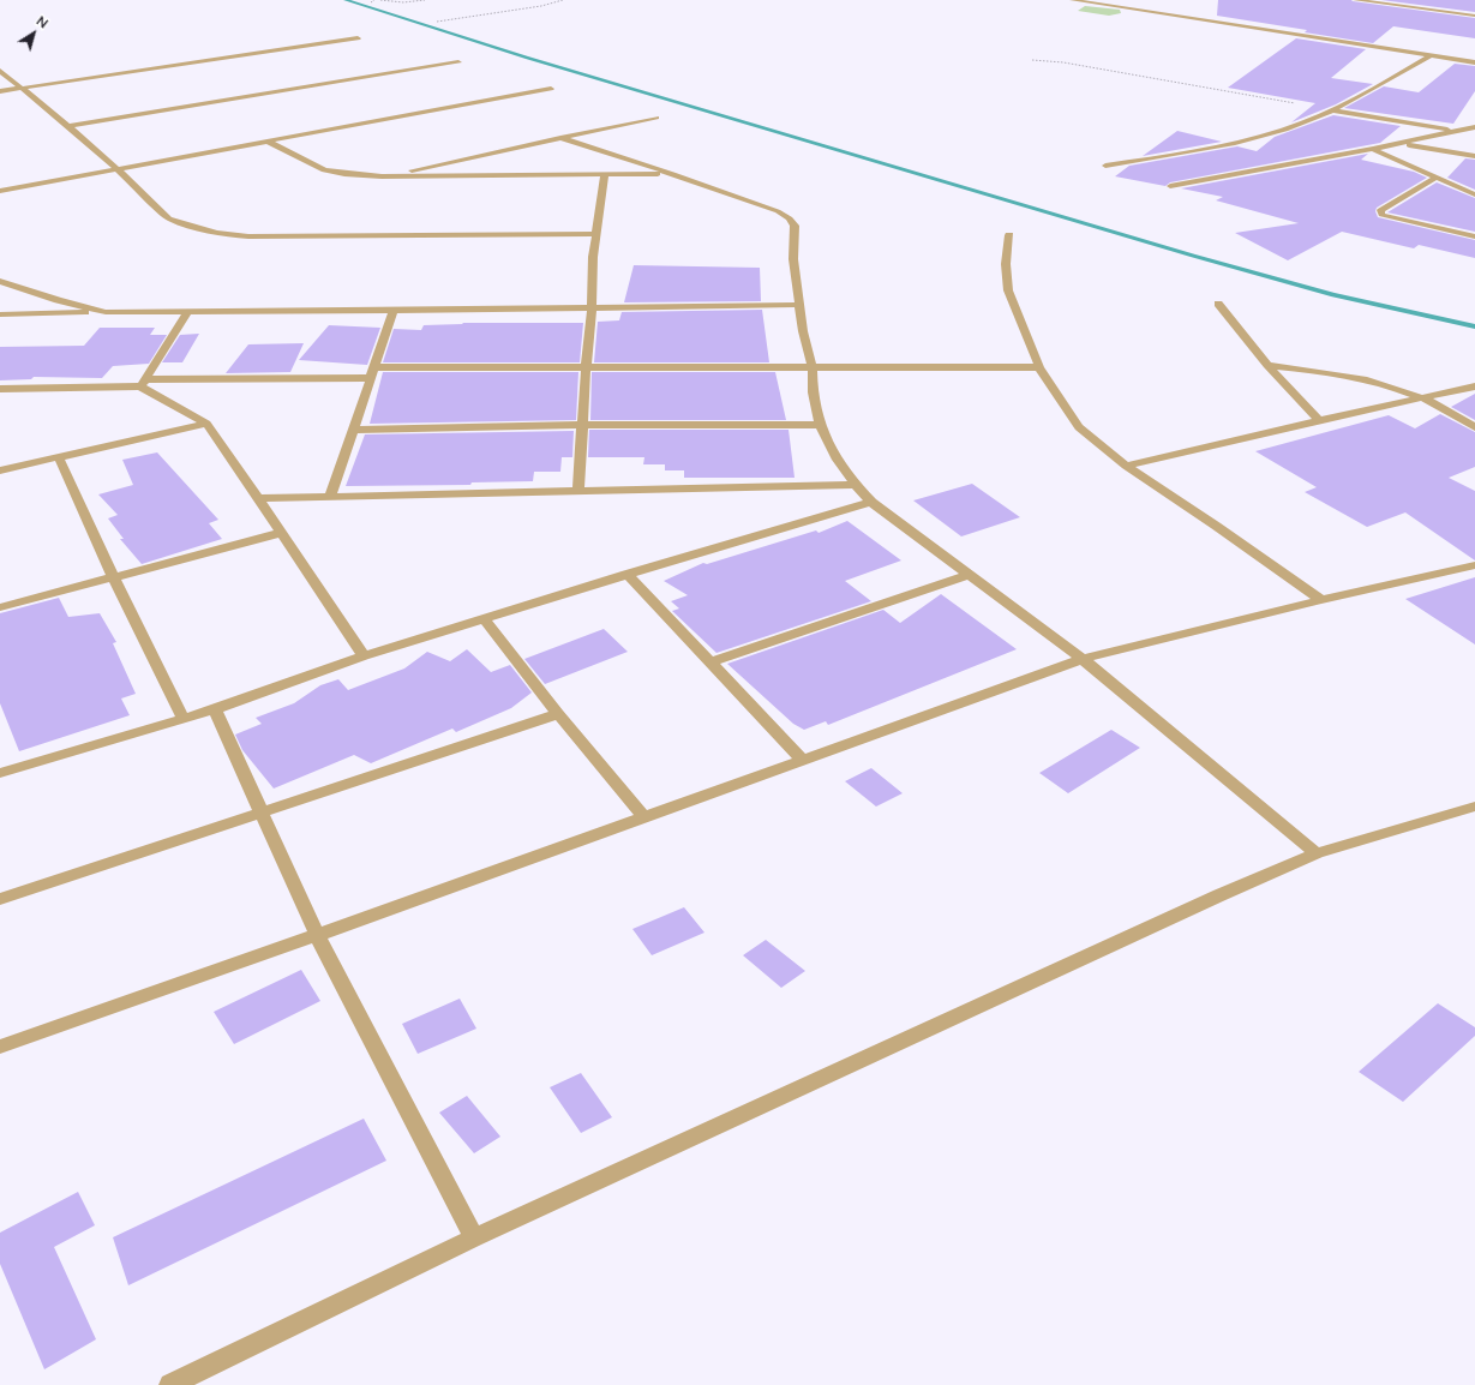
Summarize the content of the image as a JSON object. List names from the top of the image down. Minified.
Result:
{"north":"top right"}
